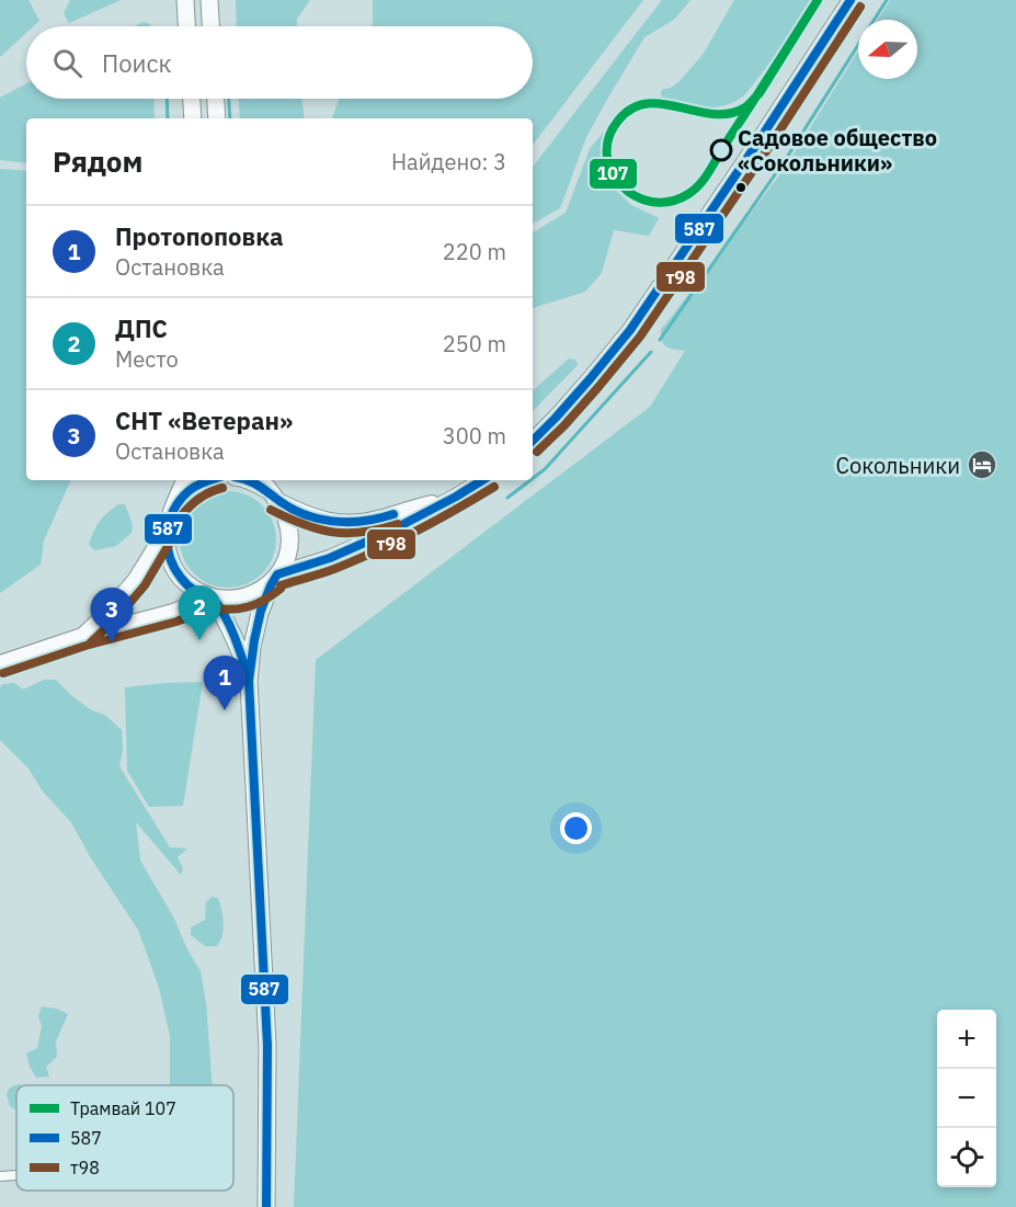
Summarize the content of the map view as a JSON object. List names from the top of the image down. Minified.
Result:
{"places":{"other":["Садовое общество «Сокольники»"],"hotel":["Сокольники"]},"lines":["tram line 107","transit line 587","transit line т98"],"legend":["Трамвай 107","587","т98"],"north":"left","page":{"search":"Поиск","heading":["Рядом","Найдено: 3"],"list":[{"mark":"1","name":"Протопоповка","note":"Остановка","value":"220 m"},{"mark":"2","name":"ДПС","note":"Место","value":"250 m"},{"mark":"3","name":"СНТ «Ветеран»","note":"Остановка","value":"300 m"}],"pins":["2","3","1"],"map_buttons":["+","−"]}}
